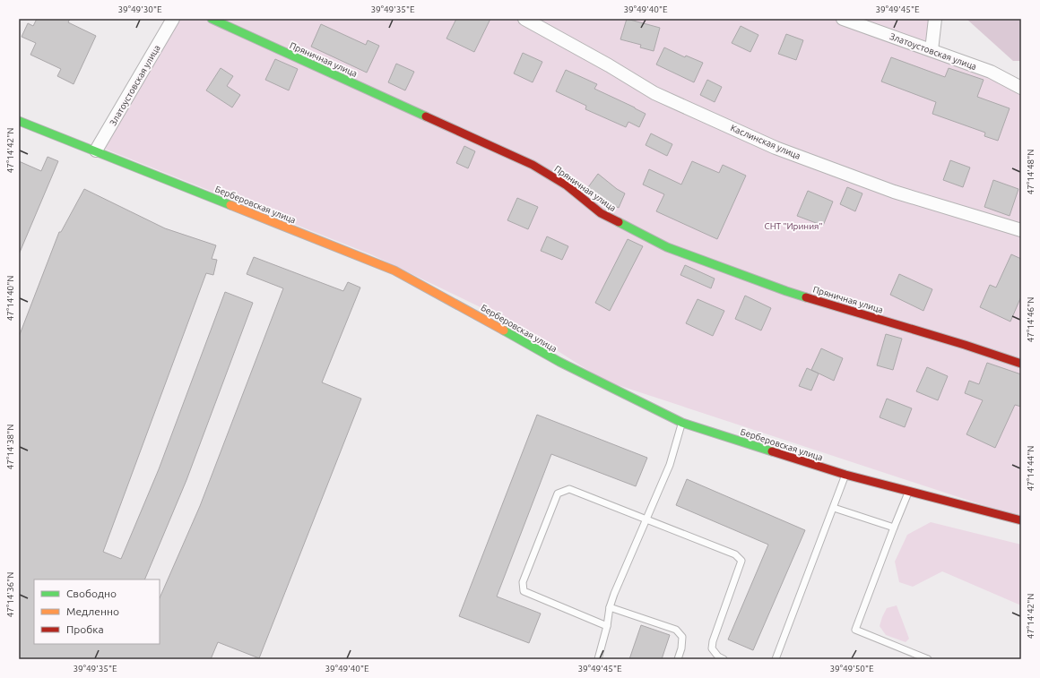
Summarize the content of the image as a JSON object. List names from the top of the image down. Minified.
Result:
{"streets":{"street":["Златоустовская улица","Пряничная улица","Каслинская улица","Берберовская улица"]},"crossings":[["Златоустовская улица","Берберовская улица"]],"parks":["СНТ \"Ириния\""],"legend":["Свободно","Медленно","Пробка"],"coordinates":["39°49'30\"E","39°49'35\"E","39°49'40\"E","39°49'45\"E","47°14'42\"N","47°14'48\"N","47°14'40\"N","47°14'46\"N","47°14'38\"N","47°14'44\"N","47°14'36\"N","39°49'50\"E"]}
